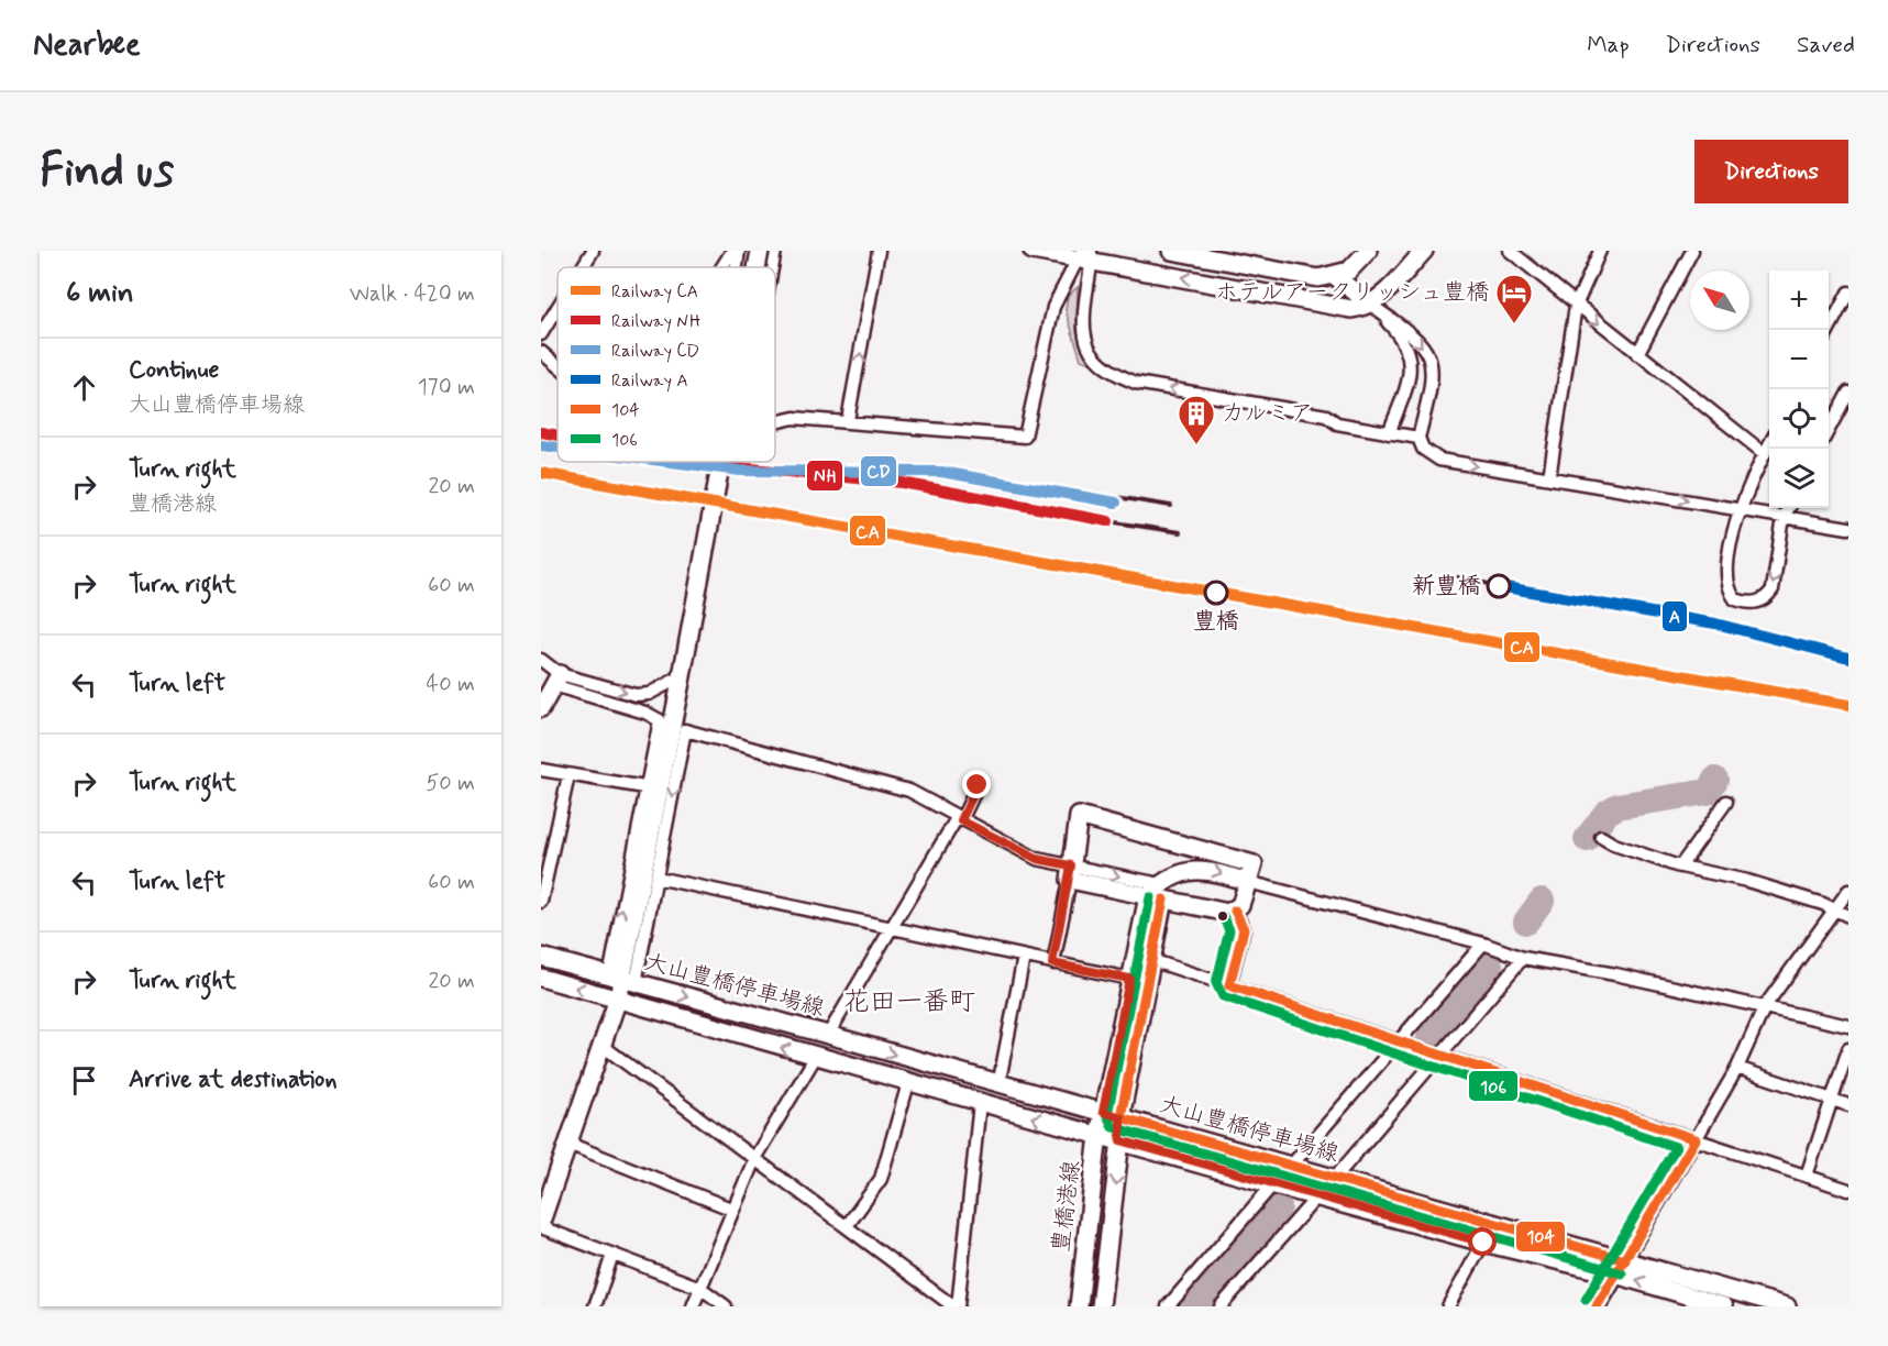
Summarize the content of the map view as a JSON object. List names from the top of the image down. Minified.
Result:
{"streets":{"main road":["大山豊橋停車場線","豊橋港線"]},"crossings":[["大山豊橋停車場線","豊橋港線"]],"districts":["花田一番町"],"places":{"hotel":["ホテルアークリッシュ豊橋"],"building":["カルミア"],"other":["新豊橋","豊橋"]},"lines":["rail line NH","rail line CD","rail line CA","rail line A","transit line 106","transit line 104"],"legend":["Railway CA","Railway NH","Railway CD","Railway A","104","106"],"north":"top left","page":{"header":"Nearbee","nav":["Map","Directions","Saved"],"buttons":"Directions","title":"Find us","heading":["6 min","Walk · 420 m"],"map_buttons":["+","−"],"list":[["Continue","大山豊橋停車場線","170 m"],["Turn right","豊橋港線","20 m"],["Turn right","60 m"],["Turn left","40 m"],["Turn right","50 m"],["Turn left","60 m"],["Turn right","20 m"],"Arrive at destination"]}}
